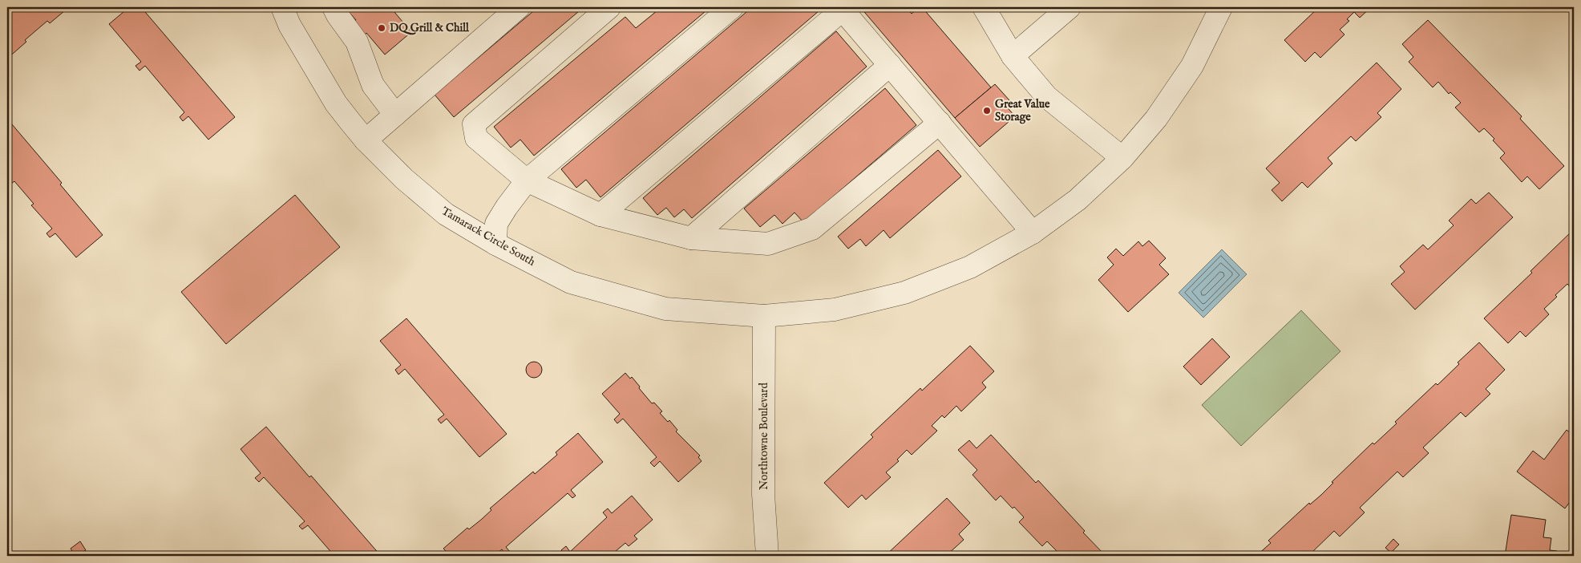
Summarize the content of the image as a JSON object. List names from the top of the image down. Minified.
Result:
{"streets":{"street":["Tamarack Circle South","Northtowne Boulevard"]},"crossings":[["Tamarack Circle South","Northtowne Boulevard"]],"places":["DQ Grill & Chill","Great Value Storage"]}
